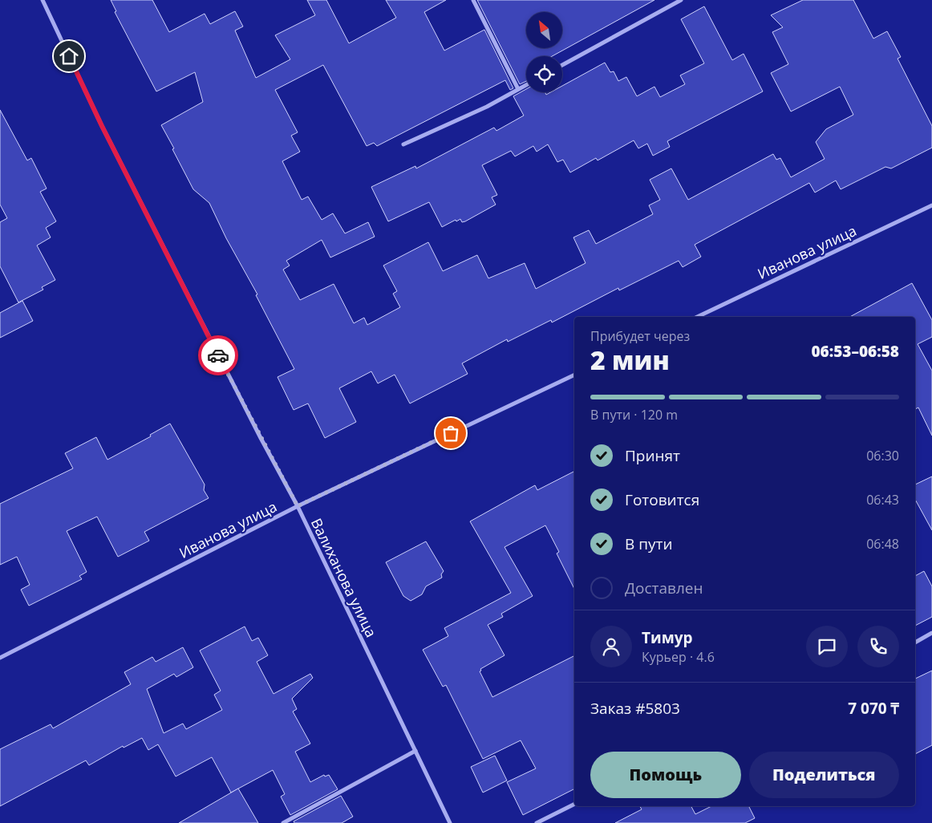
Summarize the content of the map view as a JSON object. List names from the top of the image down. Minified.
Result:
{"streets":{"street":["Иванова улица","Валиханова улица"]},"crossings":[["Иванова улица","Валиханова улица"]],"north":"top left","page":{"heading":["2 мин","Прибудет через","06:53–06:58"],"panel":["Тимур","Курьер · 4.6","Заказ #5803","7 070 ₸"],"bar":"В пути · 120 m","list":[["Принят","06:30"],["Готовится","06:43"],["В пути","06:48"],"Доставлен"],"buttons":["Помощь","Поделиться"]}}
